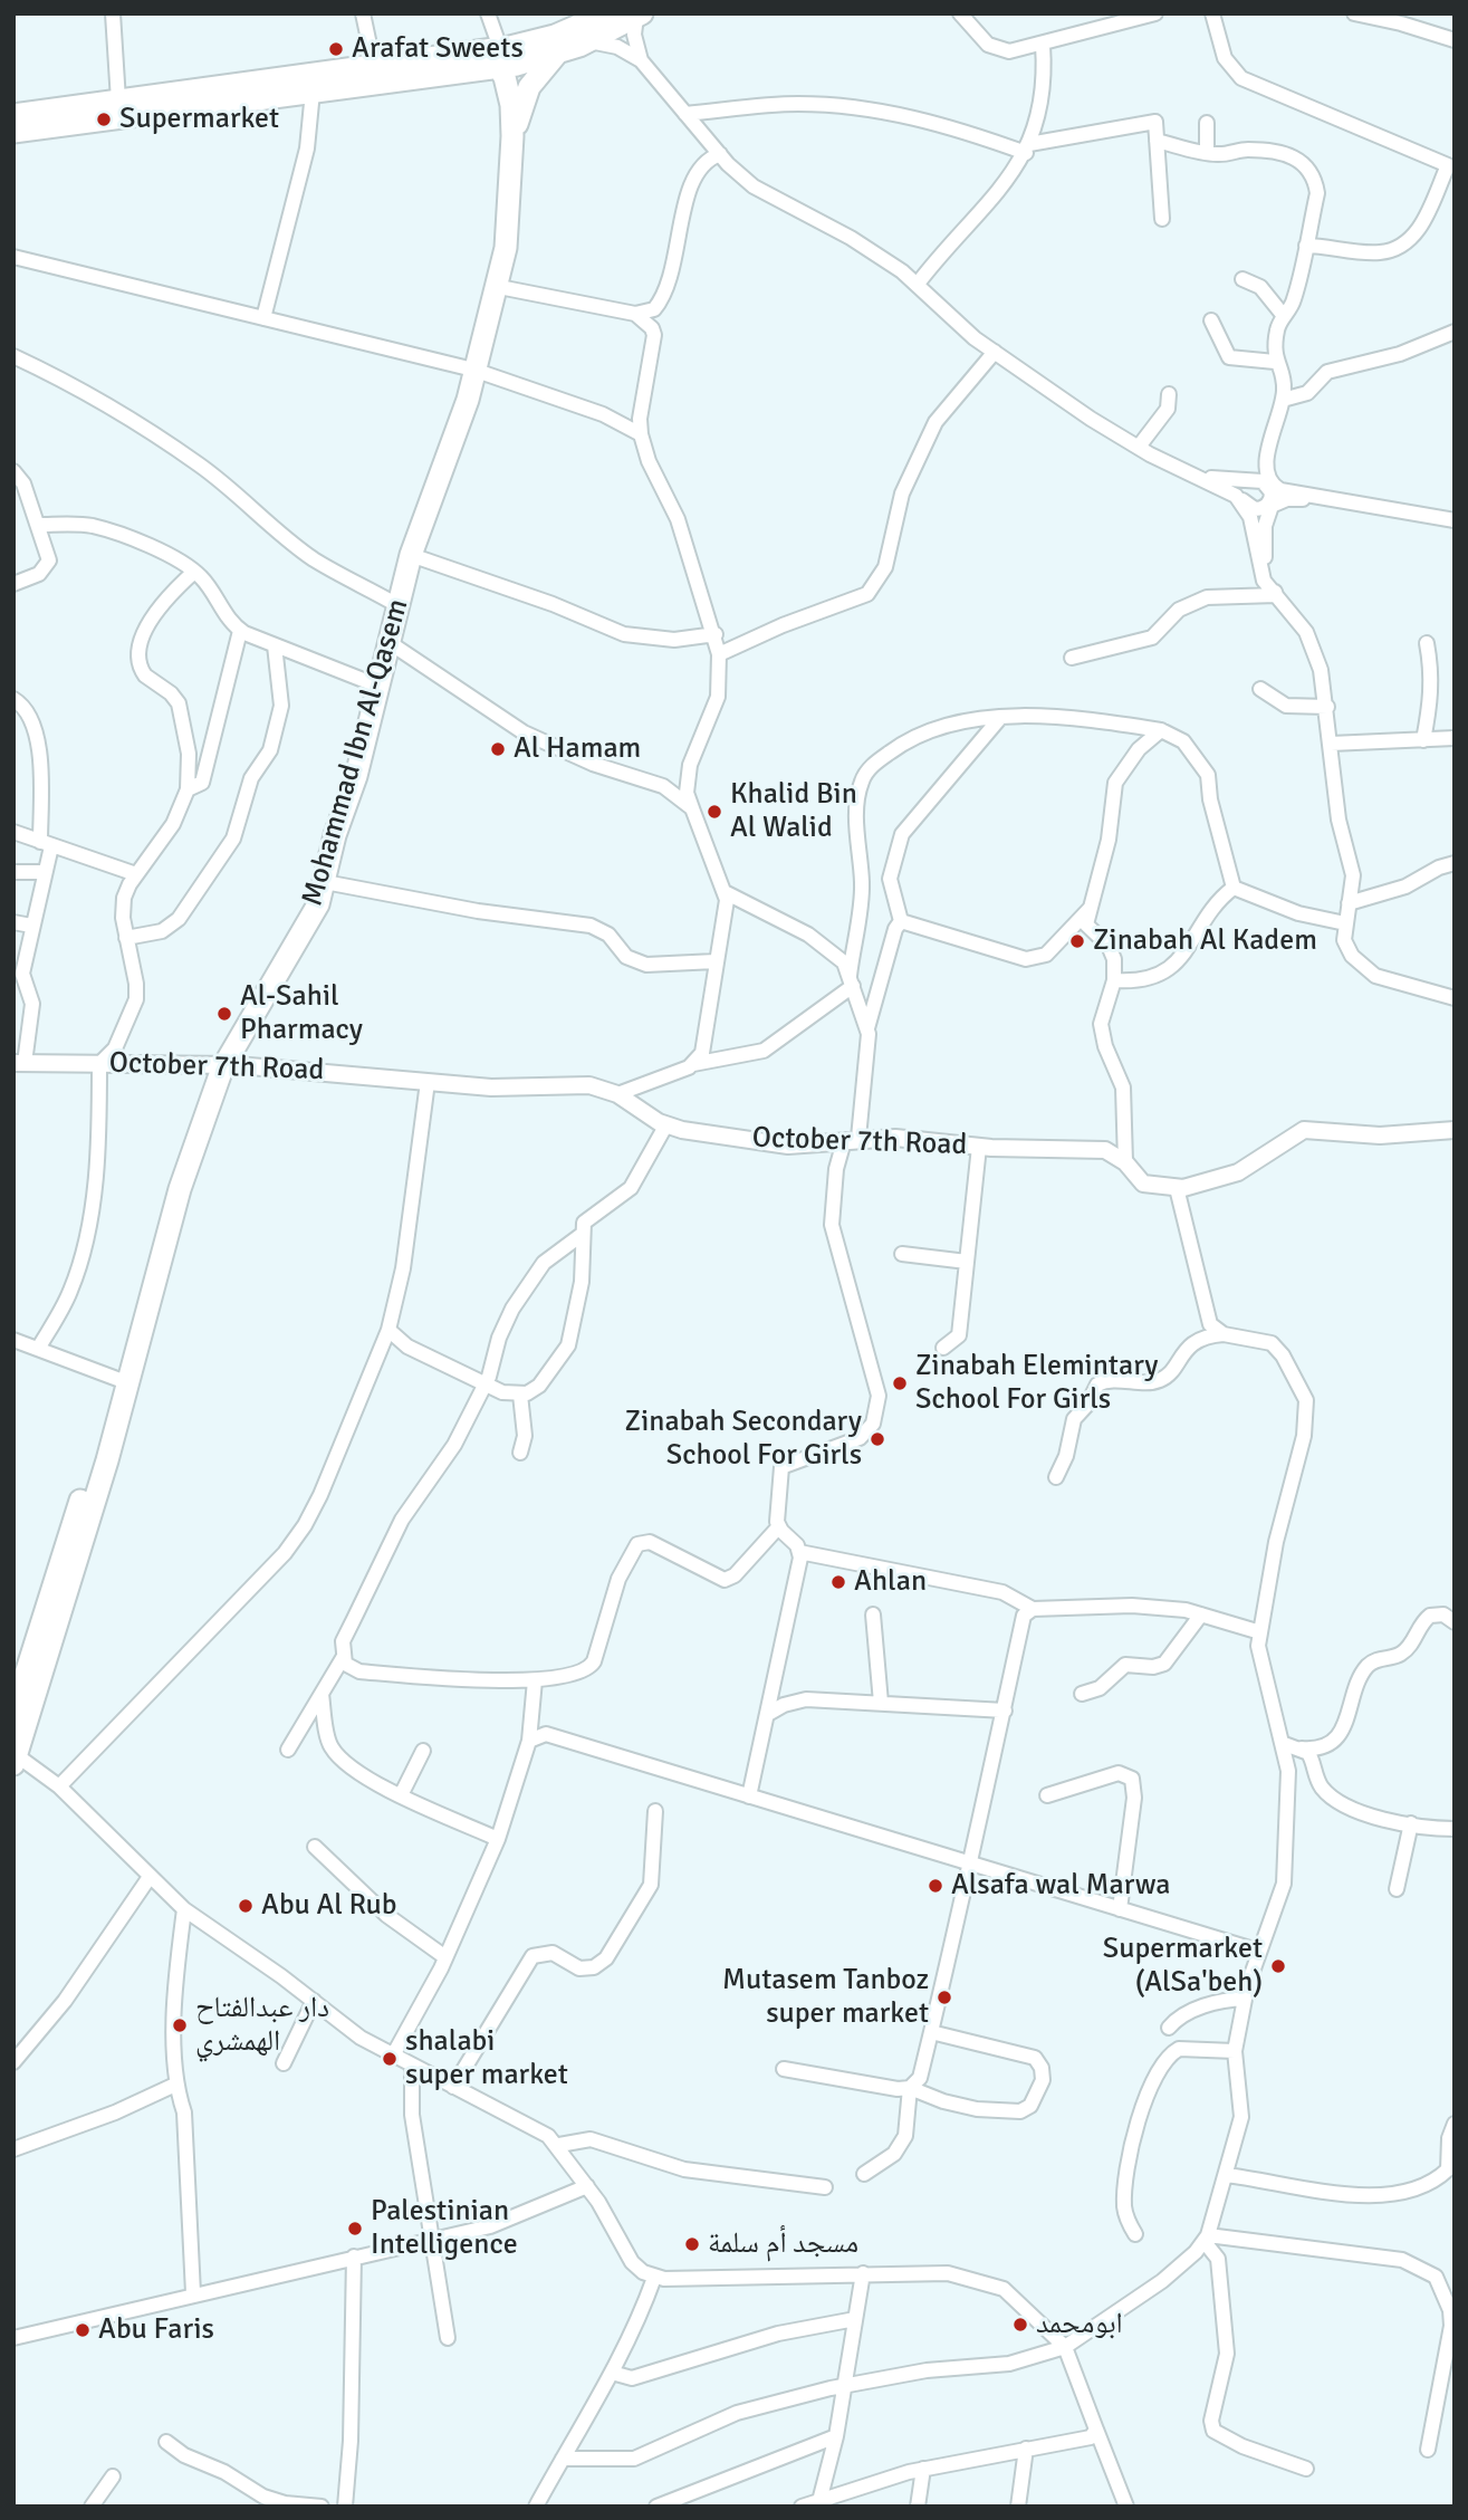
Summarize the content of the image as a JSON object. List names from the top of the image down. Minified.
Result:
{"streets":{"main road":["Mohammad Ibn Al-Qasem"],"street":["October 7th Road"]},"crossings":[["Mohammad Ibn Al-Qasem","October 7th Road"]],"places":["Arafat Sweets","Supermarket","Al Hamam","Khalid Bin Al Walid","Zinabah Al Kadem","Al-Sahil Pharmacy","Zinabah Elemintary School For Girls","Zinabah Secondary School For Girls","Ahlan","Alsafa wal Marwa","Abu Al Rub","Supermarket (AlSa'beh)","Mutasem Tanboz super market","دار عبدالفتاح الهمشري","shalabi super market","Palestinian Intelligence","مسجد أم سلمة","ابومحمد","Abu Faris"]}
